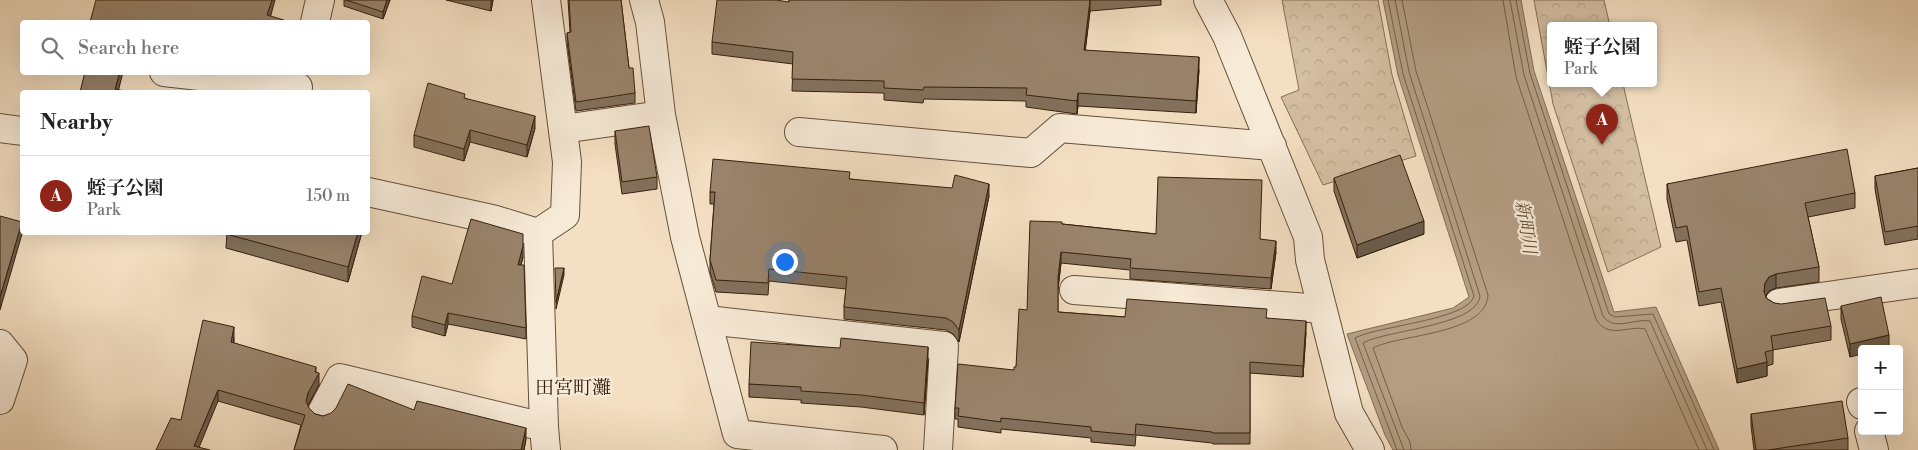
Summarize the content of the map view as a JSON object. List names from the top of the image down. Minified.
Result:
{"districts":["田宮町灘"],"water":["新町川"],"page":{"search":"Search here","popup":["蛭子公園","Park"],"heading":"Nearby","pins":"A","list":[{"mark":"A","name":"蛭子公園","note":"Park","value":"150 m"}],"map_buttons":["+","−"]}}
